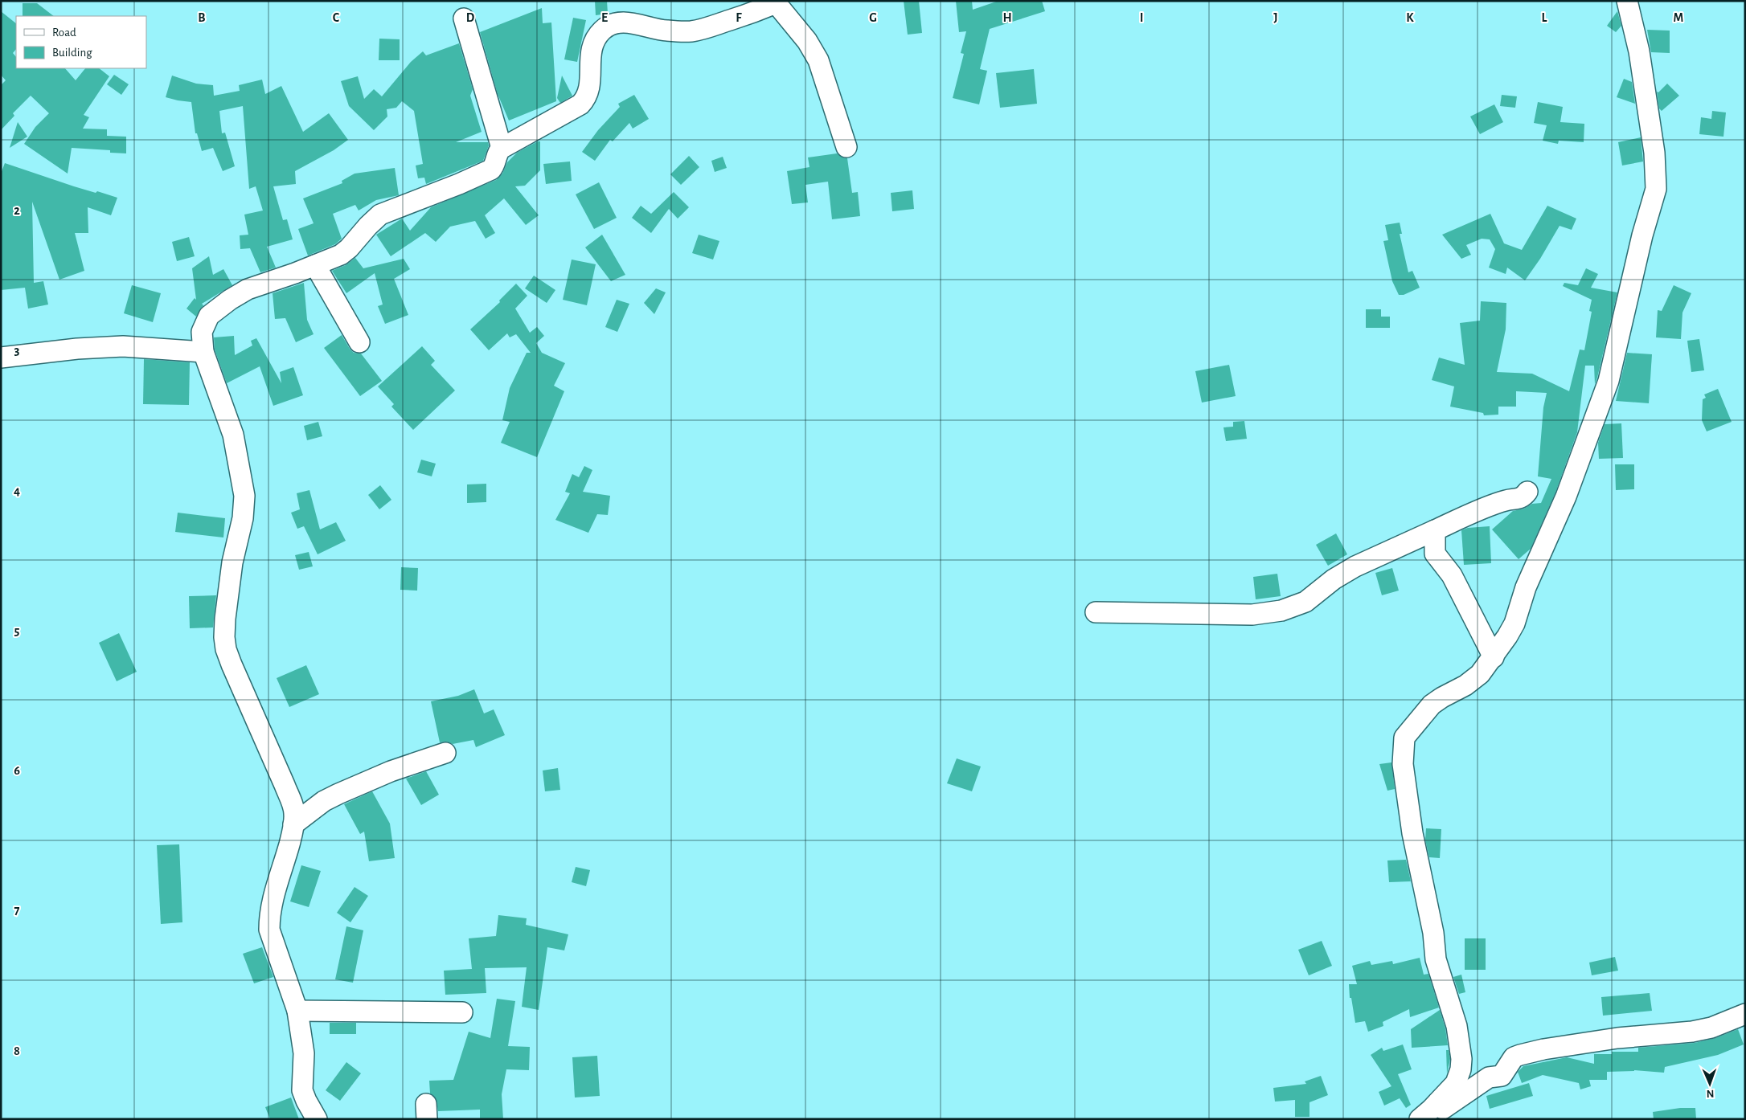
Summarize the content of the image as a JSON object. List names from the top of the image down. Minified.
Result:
{"legend":["Road","Building"],"north":"bottom","grid":{"columns":["B","C","D","E","F","G","H","I","J","K","L","M"],"rows":["2","3","4","5","6","7","8"]}}
